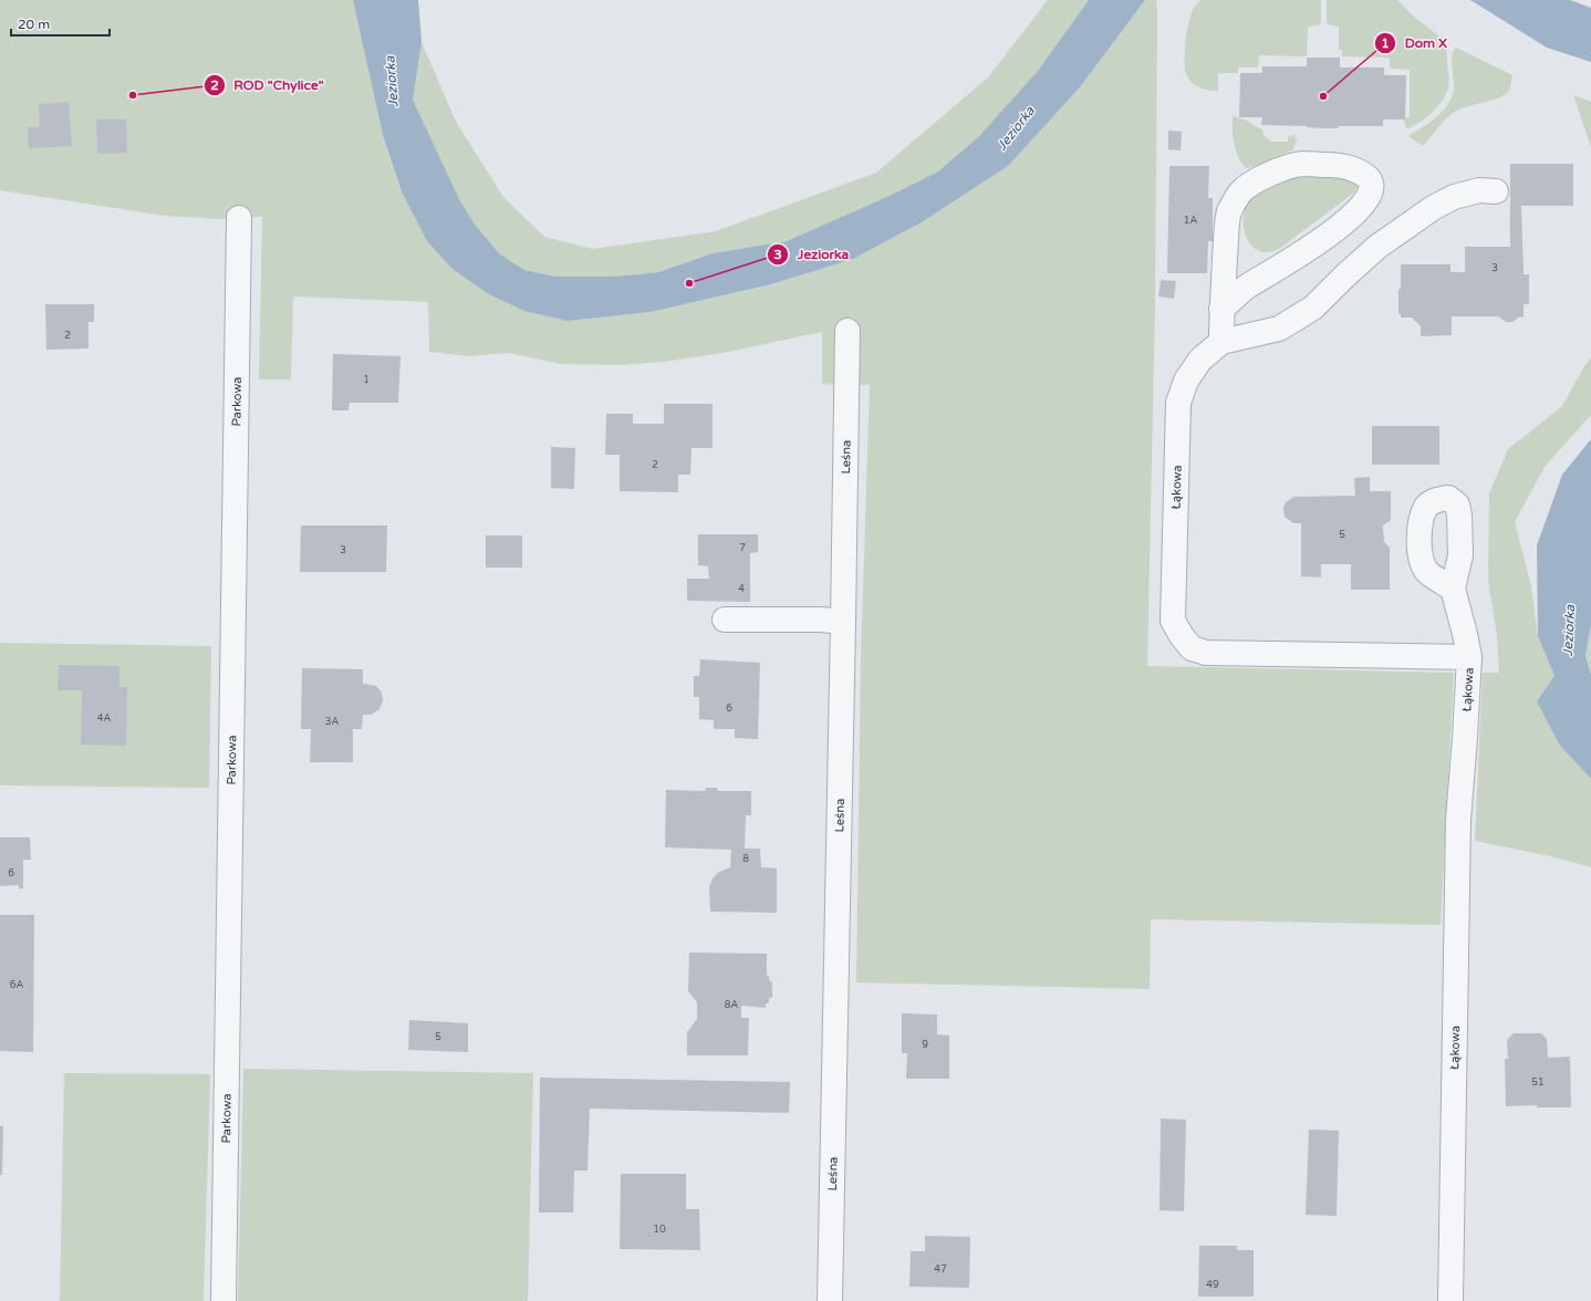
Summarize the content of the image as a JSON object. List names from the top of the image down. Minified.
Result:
{"streets":{"street":["Parkowa","Leśna","Łąkowa"]},"water":["Jeziorka"],"places":["ROD \"Chylice\"","Dom X","Jeziorka"],"house_numbers":["1A","3","2","1","2","5","7","3","4","6","4A","3A","8","6","6A","8A","5","9","51","10","47","49"],"scale_bar":"20 m"}
